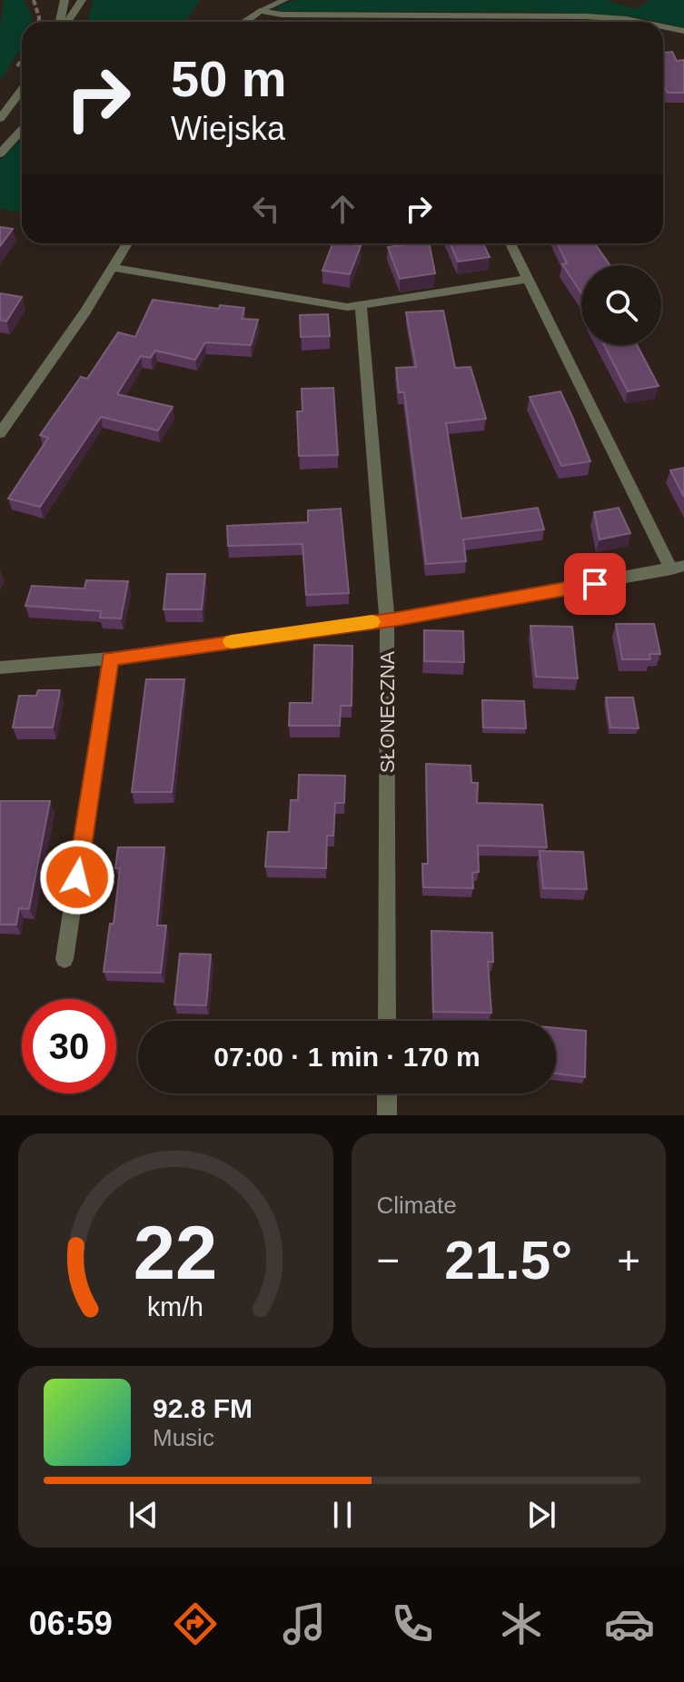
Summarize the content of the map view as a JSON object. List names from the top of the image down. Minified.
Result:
{"streets":{"street":["SŁONECZNA"]},"page":{"turn":["50 m","Wiejska"],"limit":"30","trip":"07:00 · 1 min · 170 m","tile":"Climate","heat":["−","21.5°","+"],"song":["92.8 FM","Music"],"tabs":"06:59","gauge":["22","km/h"]}}
